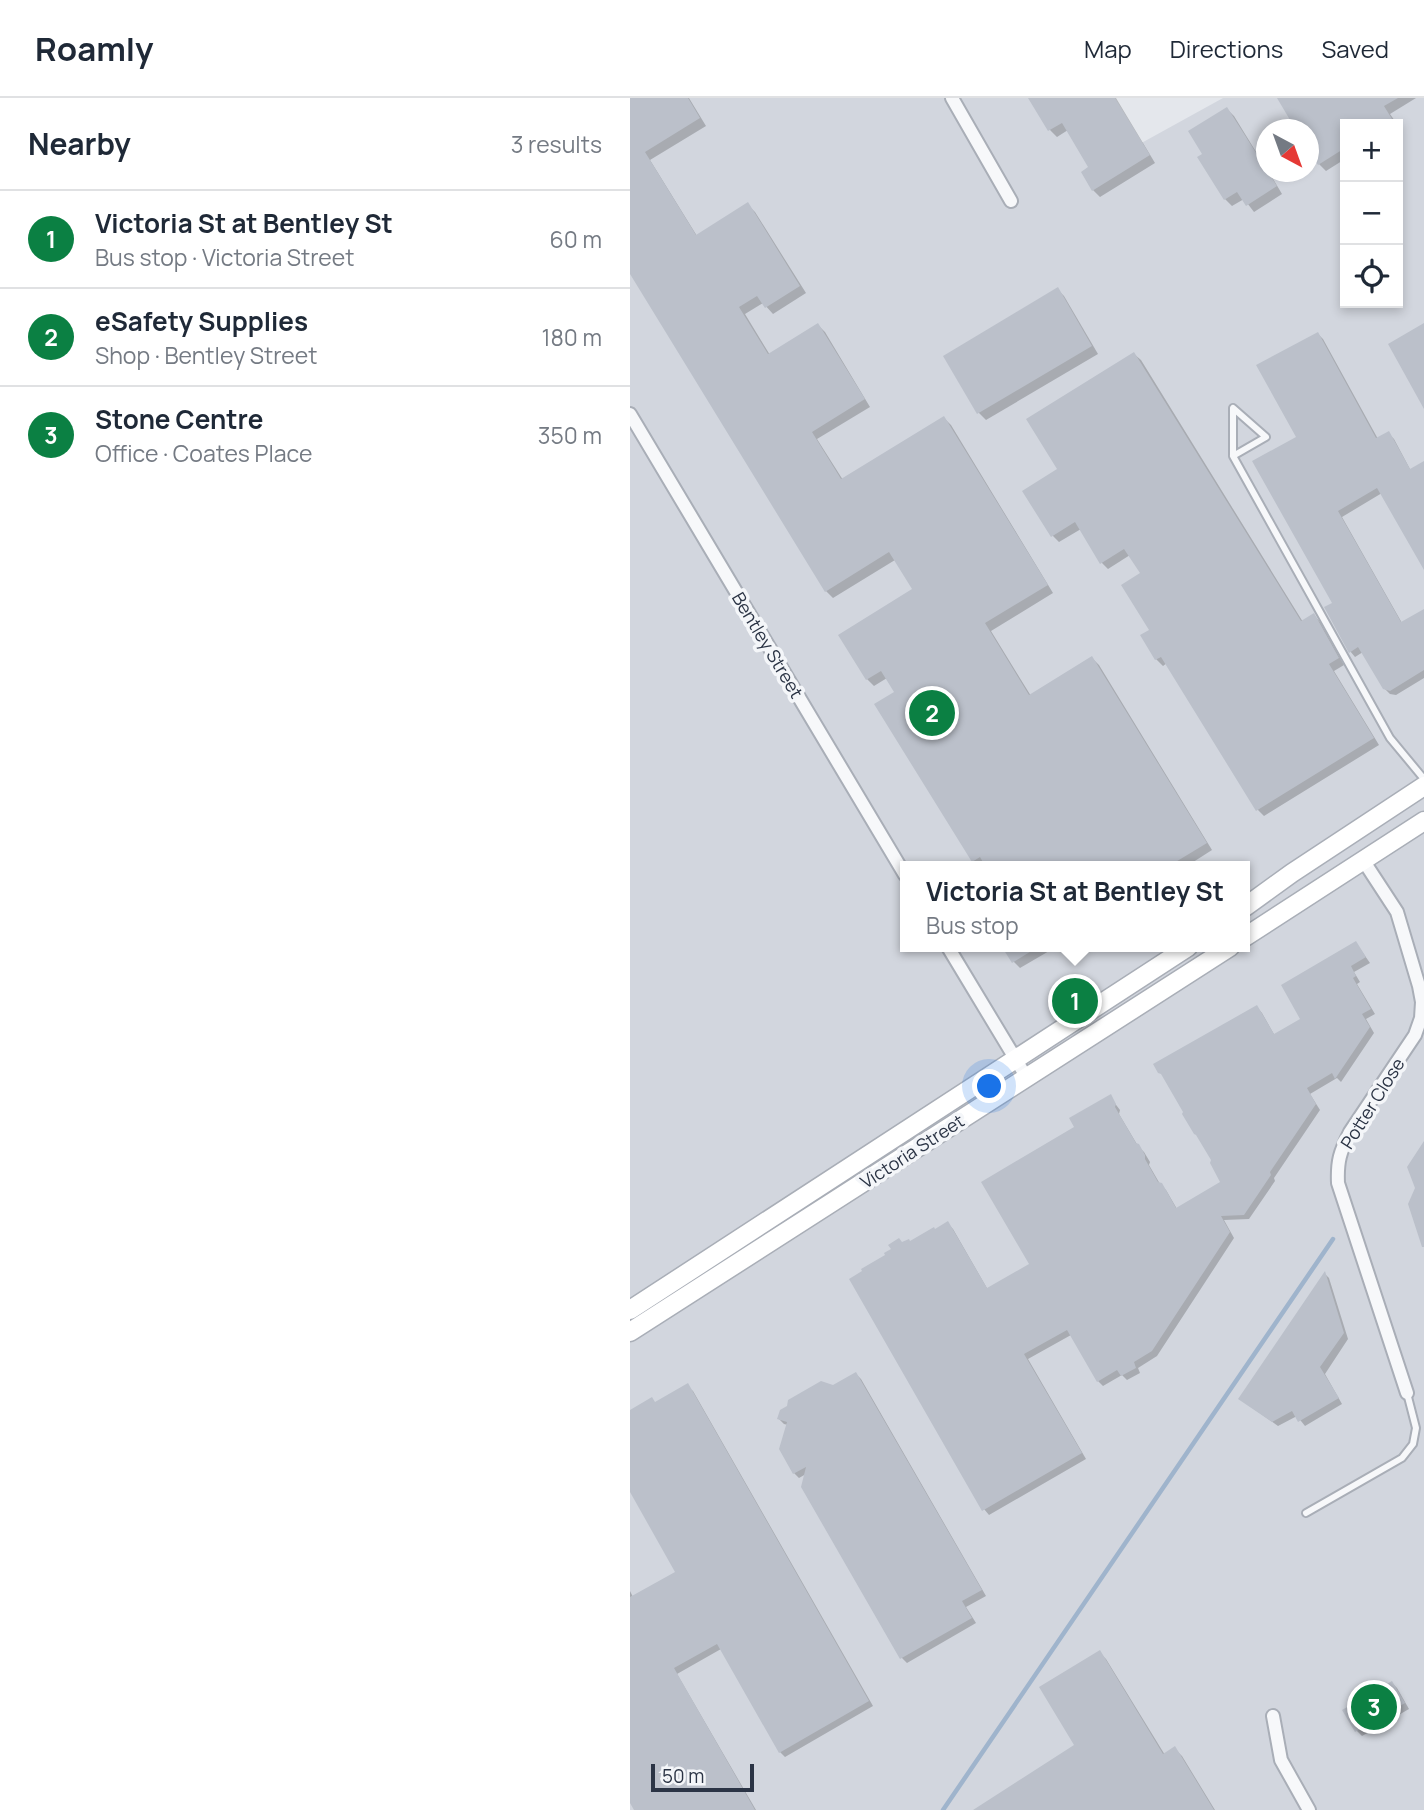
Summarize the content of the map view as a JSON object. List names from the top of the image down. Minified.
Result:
{"streets":{"main road":["Victoria Street"],"street":["Bentley Street","Potter Close"]},"scale_bar":"50 m","north":"bottom right","page":{"header":"Roamly","nav":["Map","Directions","Saved"],"heading":["Nearby","3 results"],"map_buttons":["+","−"],"list":[{"mark":"1","name":"Victoria St at Bentley St","note":"Bus stop · Victoria Street","value":"60 m"},{"mark":"2","name":"eSafety Supplies","note":"Shop · Bentley Street","value":"180 m"},{"mark":"3","name":"Stone Centre","note":"Office · Coates Place","value":"350 m"}],"pins":["2","1","3"],"popup":["Victoria St at Bentley St","Bus stop"],"scale":"50 m"}}
